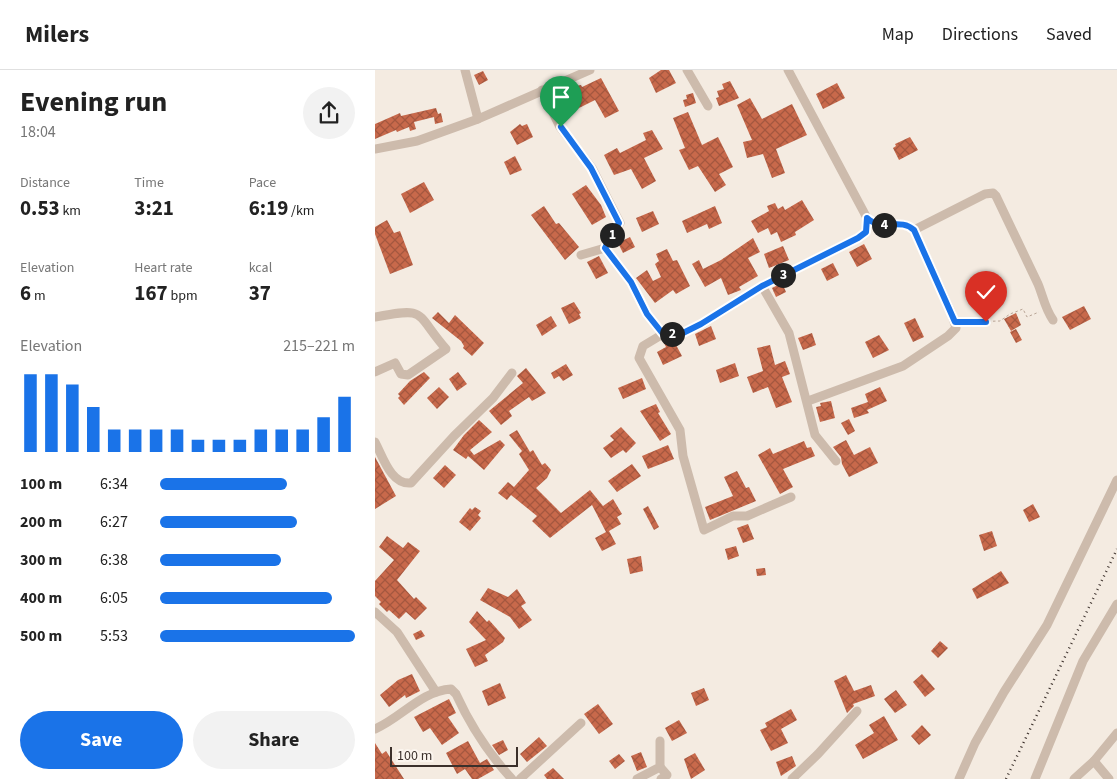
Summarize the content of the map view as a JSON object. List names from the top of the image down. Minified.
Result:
{"scale_bar":"100 m","page":{"header":"Milers","nav":["Map","Directions","Saved"],"heading":["Evening run","18:04"],"stats":[["Distance","0.53 km"],["Time","3:21"],["Pace","6:19 /km"],["Elevation","6 m"],["Heart rate","167 bpm"],["kcal","37"]],"pins":["4","1","3","2"],"chart":["Elevation","215–221 m"],"list":[{"name":"100 m","note":"6:34"},{"name":"200 m","note":"6:27"},{"name":"300 m","note":"6:38"},{"name":"400 m","note":"6:05"},{"name":"500 m","note":"5:53"}],"buttons":["Save","Share"],"scale":"100 m"}}
